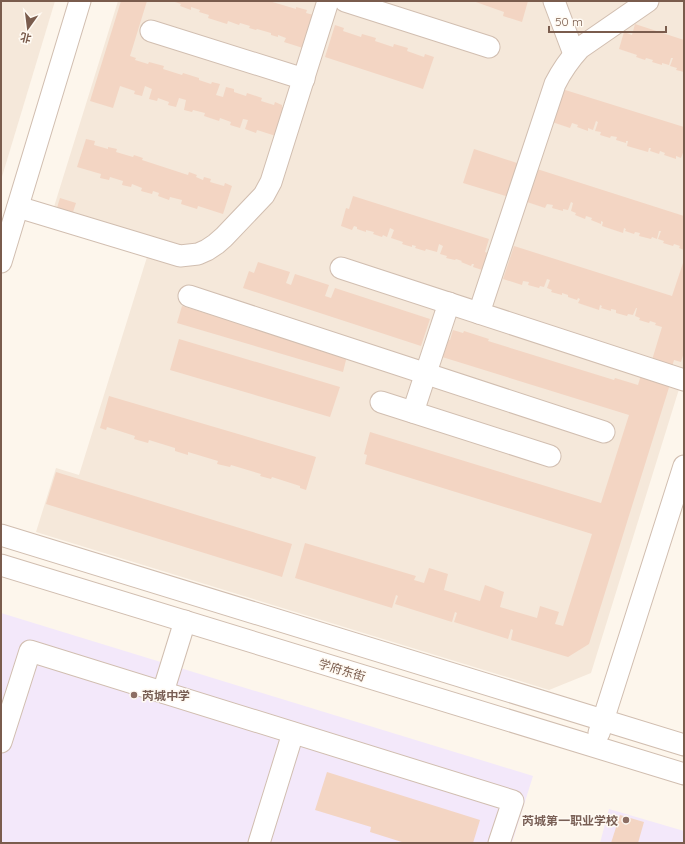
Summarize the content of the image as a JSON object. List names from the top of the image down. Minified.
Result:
{"streets":{"street":["学府东街"]},"places":["芮城中学","芮城第一职业学校"],"scale_bar":"50 m","north":"bottom"}
